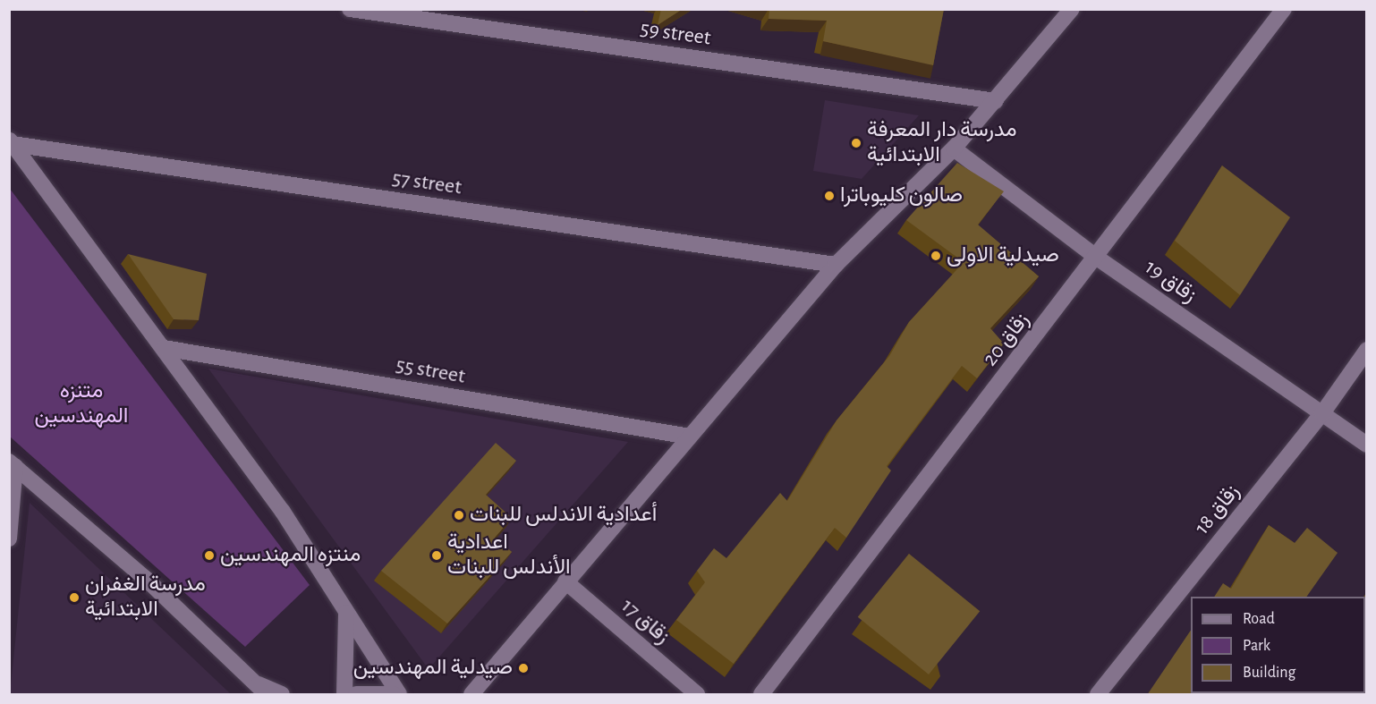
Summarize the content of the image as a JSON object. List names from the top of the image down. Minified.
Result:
{"streets":{"street":["59 street","57 street","زقاق 19","زقاق 20","55 street","زقاق 18","زقاق 17"]},"crossings":[["زقاق 19","زقاق 20"],["زقاق 19","زقاق 18"]],"parks":["متنزه المهندسين"],"places":["مدرسة دار المعرفة الابتدائية","صالون كليوباترا","صيدلية الاولى","أعدادية الاندلس للبنات","منتزه المهندسين","اعدادية الأندلس للبنات","مدرسة الغفران الابتدائية","صيدلية المهندسين"],"legend":["Road","Park","Building"]}
